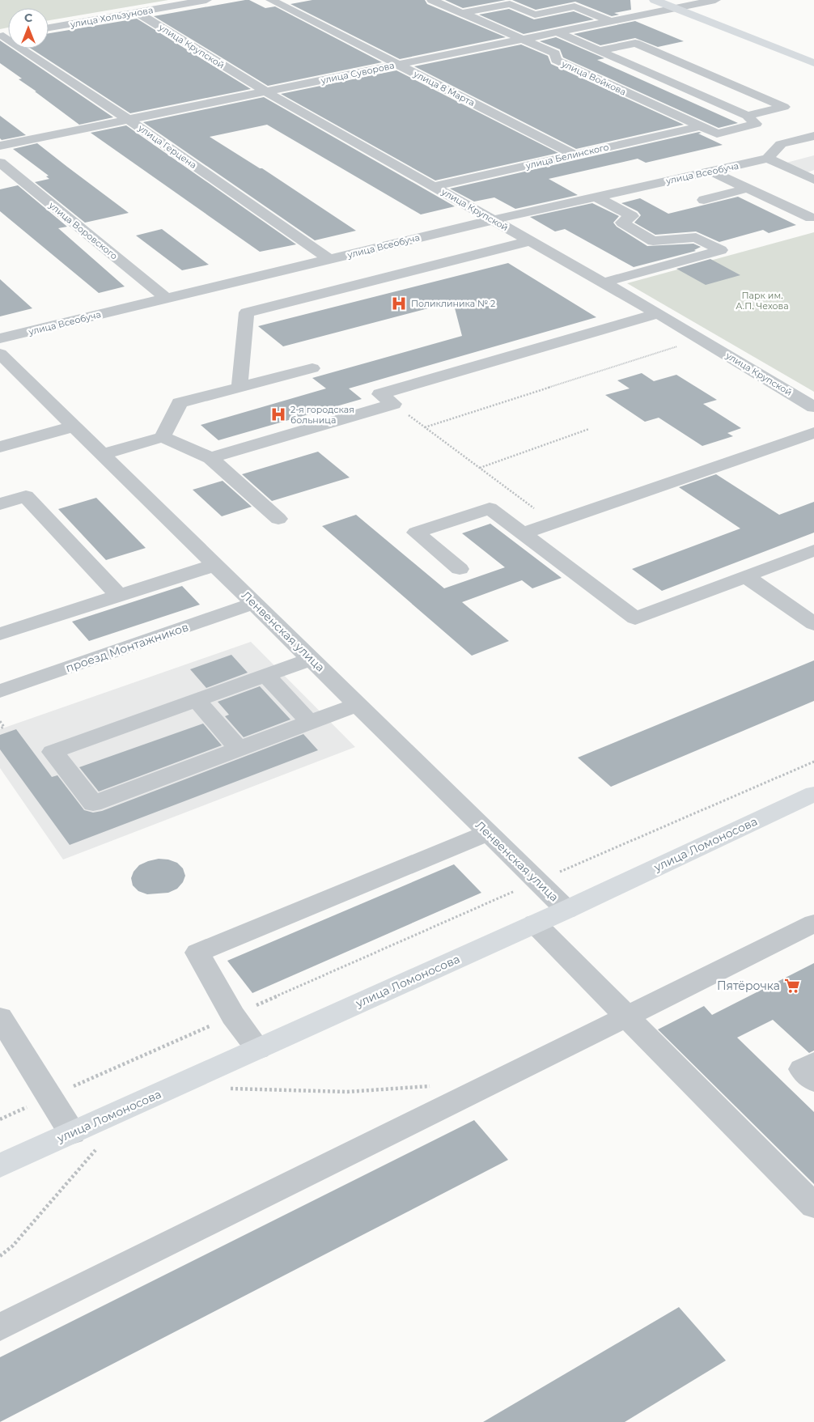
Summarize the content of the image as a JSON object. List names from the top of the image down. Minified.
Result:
{"streets":{"main road":["улица Ломоносова"],"street":["улица Хользунова","улица Крупской","улица Суворова","улица Войкова","улица 8 Марта","улица Герцена","улица Белинского","улица Всеобуча","улица Воровского","Ленвенская улица","проезд Монтажников"]},"crossings":[["улица Хользунова","улица Крупской"],["улица Крупской","улица Суворова"],["улица Крупской","улица Белинского"],["улица Крупской","улица Всеобуча"],["улица Суворова","улица Войкова"],["улица Суворова","улица 8 Марта"],["улица Суворова","улица Герцена"],["улица Войкова","улица Белинского"],["улица 8 Марта","улица Белинского"],["улица Герцена","улица Всеобуча"],["улица Всеобуча","улица Воровского"],["Ленвенская улица","проезд Монтажников"],["Ленвенская улица","улица Ломоносова"]],"parks":["Парк им. А.П. Чехова"],"places":{"hospital":["Поликлиника № 2","2-я городская больница"],"supermarket":["Пятёрочка"]},"north":"top"}
